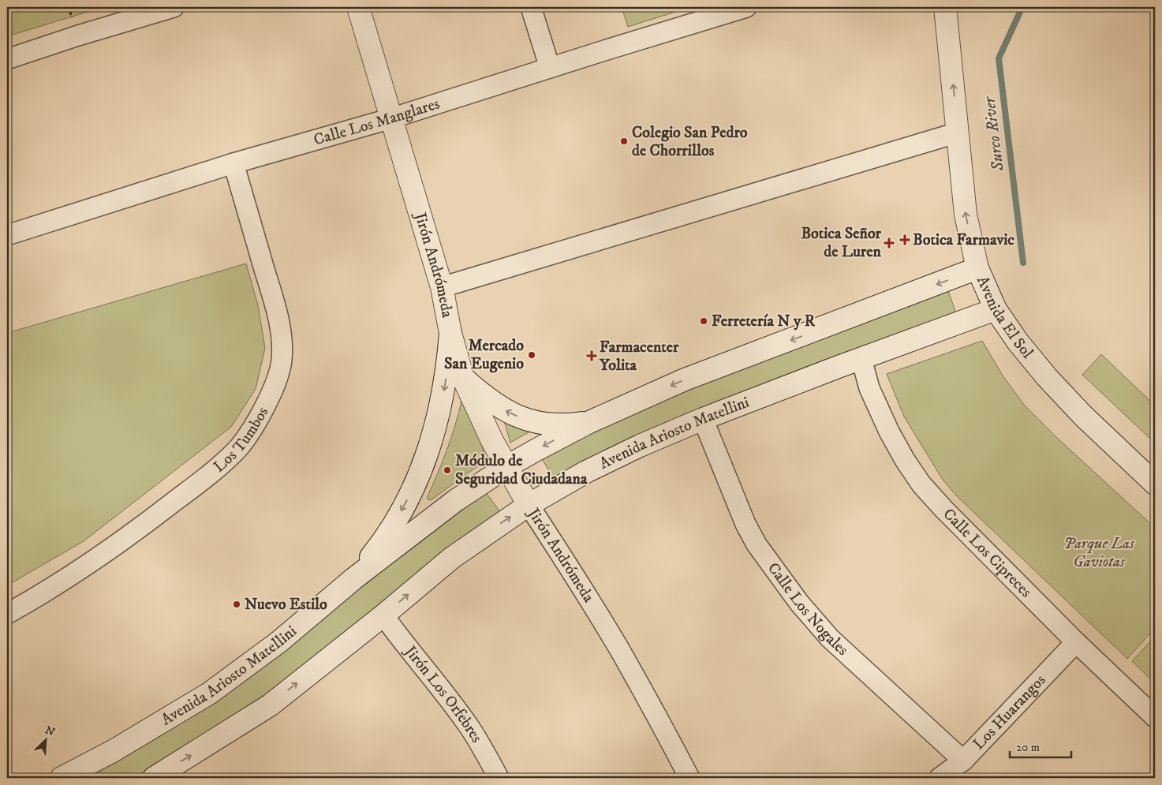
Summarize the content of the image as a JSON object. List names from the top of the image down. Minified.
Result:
{"streets":{"main road":["Jirón Andrómeda","Avenida El Sol","Avenida Ariosto Matellini"],"street":["Calle Los Manglares","Los Tumbos","Calle Los Cipreces","Calle Los Nogales","Jirón Los Orfebres","Los Huarangos"]},"crossings":[["Calle Los Manglares","Jirón Andrómeda"],["Calle Los Manglares","Los Tumbos"],["Jirón Andrómeda","Avenida Ariosto Matellini"],["Avenida El Sol","Avenida Ariosto Matellini"],["Avenida Ariosto Matellini","Calle Los Cipreces"],["Avenida Ariosto Matellini","Calle Los Nogales"],["Avenida Ariosto Matellini","Jirón Los Orfebres"],["Calle Los Cipreces","Los Huarangos"],["Calle Los Nogales","Los Huarangos"]],"one_way":["Avenida El Sol"],"water":["Surco River"],"parks":["Parque Las Gaviotas"],"places":{"other":["Colegio San Pedro de Chorrillos","Ferretería N y R","Mercado San Eugenio","Módulo de Seguridad Ciudadana","Nuevo Estilo"],"health":["Botica Farmavic","Botica Señor de Luren","Farmacenter Yolita"]},"scale_bar":"20 m","north":"top right"}
